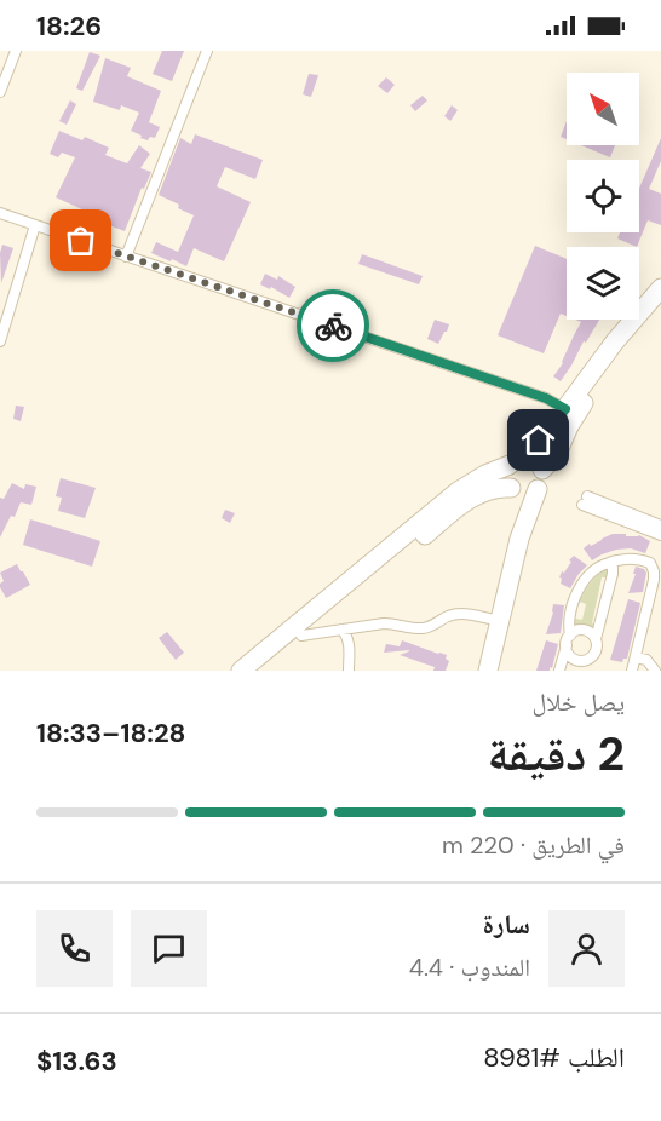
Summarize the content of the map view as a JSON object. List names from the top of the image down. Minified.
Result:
{"north":"top left","page":{"status":"18:26","heading":["2 دقيقة","يصل خلال","18:28–18:33"],"panel":["سارة","المندوب · 4.4","الطلب #8981","$13.63"],"bar":"في الطريق · 220 m"}}
